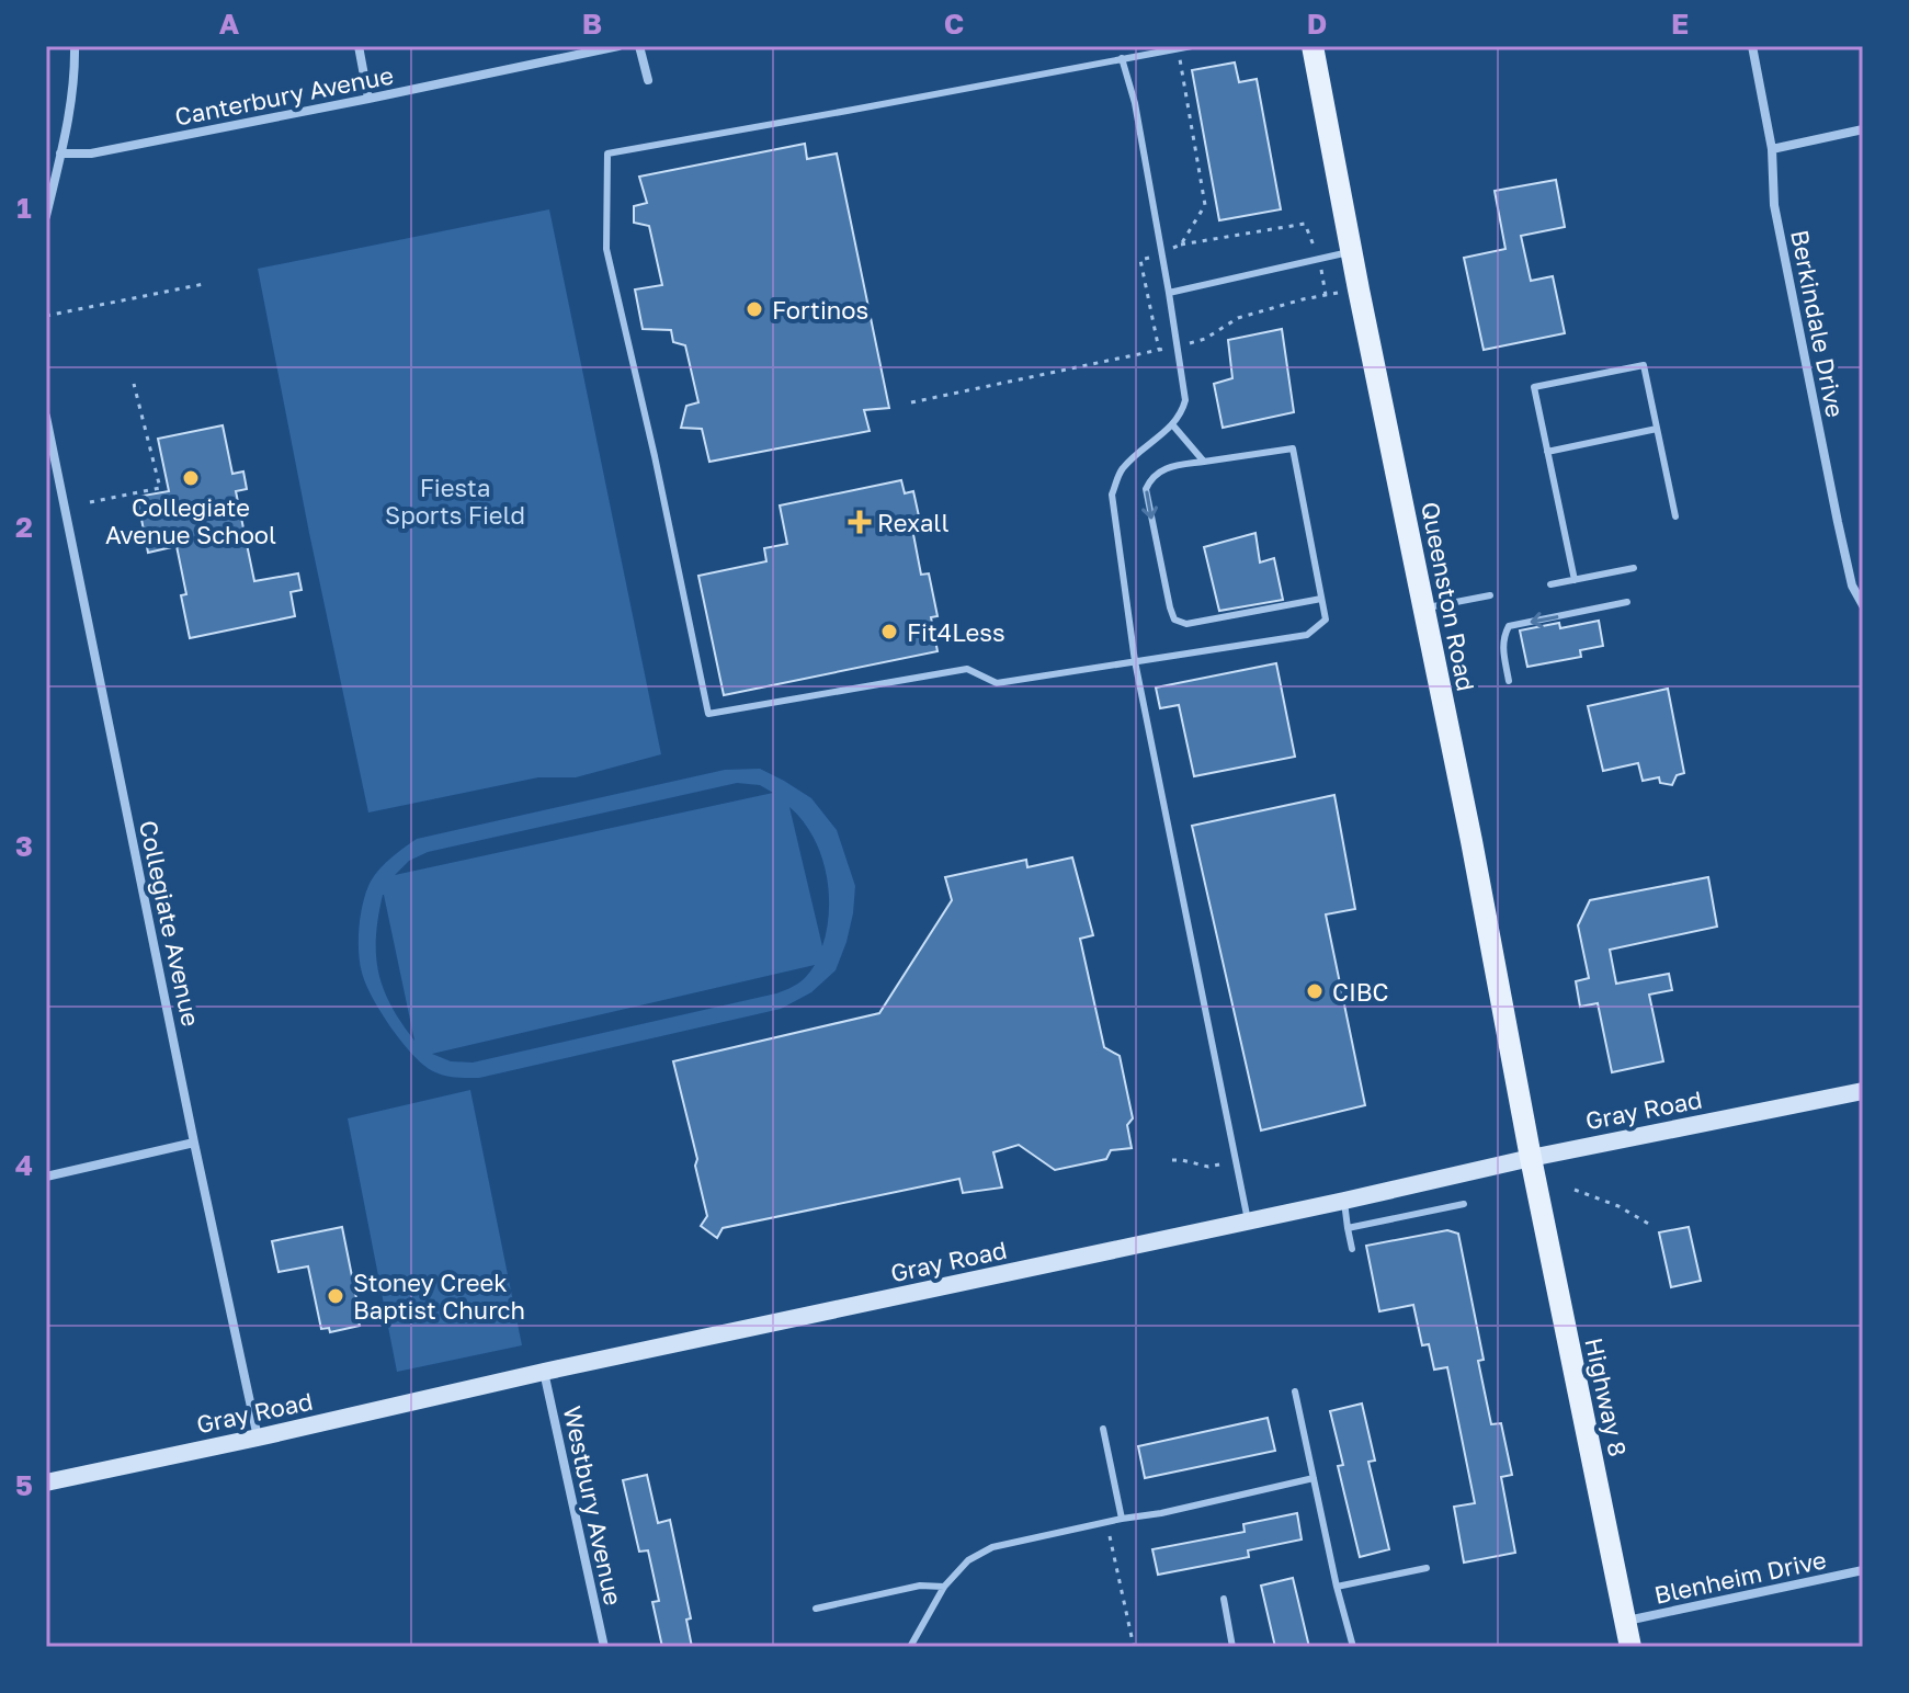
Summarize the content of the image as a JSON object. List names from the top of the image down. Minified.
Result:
{"streets":{"main road":["Queenston Road","Gray Road","Highway 8"],"street":["Canterbury Avenue","Berkindale Drive","Collegiate Avenue","Westbury Avenue","Blenheim Drive"]},"crossings":[["Queenston Road","Gray Road"],["Queenston Road","Highway 8"],["Collegiate Avenue","Gray Road"],["Gray Road","Highway 8"],["Gray Road","Westbury Avenue"],["Highway 8","Blenheim Drive"]],"parks":["Fiesta Sports Field"],"places":{"other":["Fortinos","Collegiate Avenue School","Fit4Less","CIBC","Stoney Creek Baptist Church"],"health":["Rexall"]},"grid":{"columns":["A","B","C","D","E"],"rows":["1","2","3","4","5"]}}
